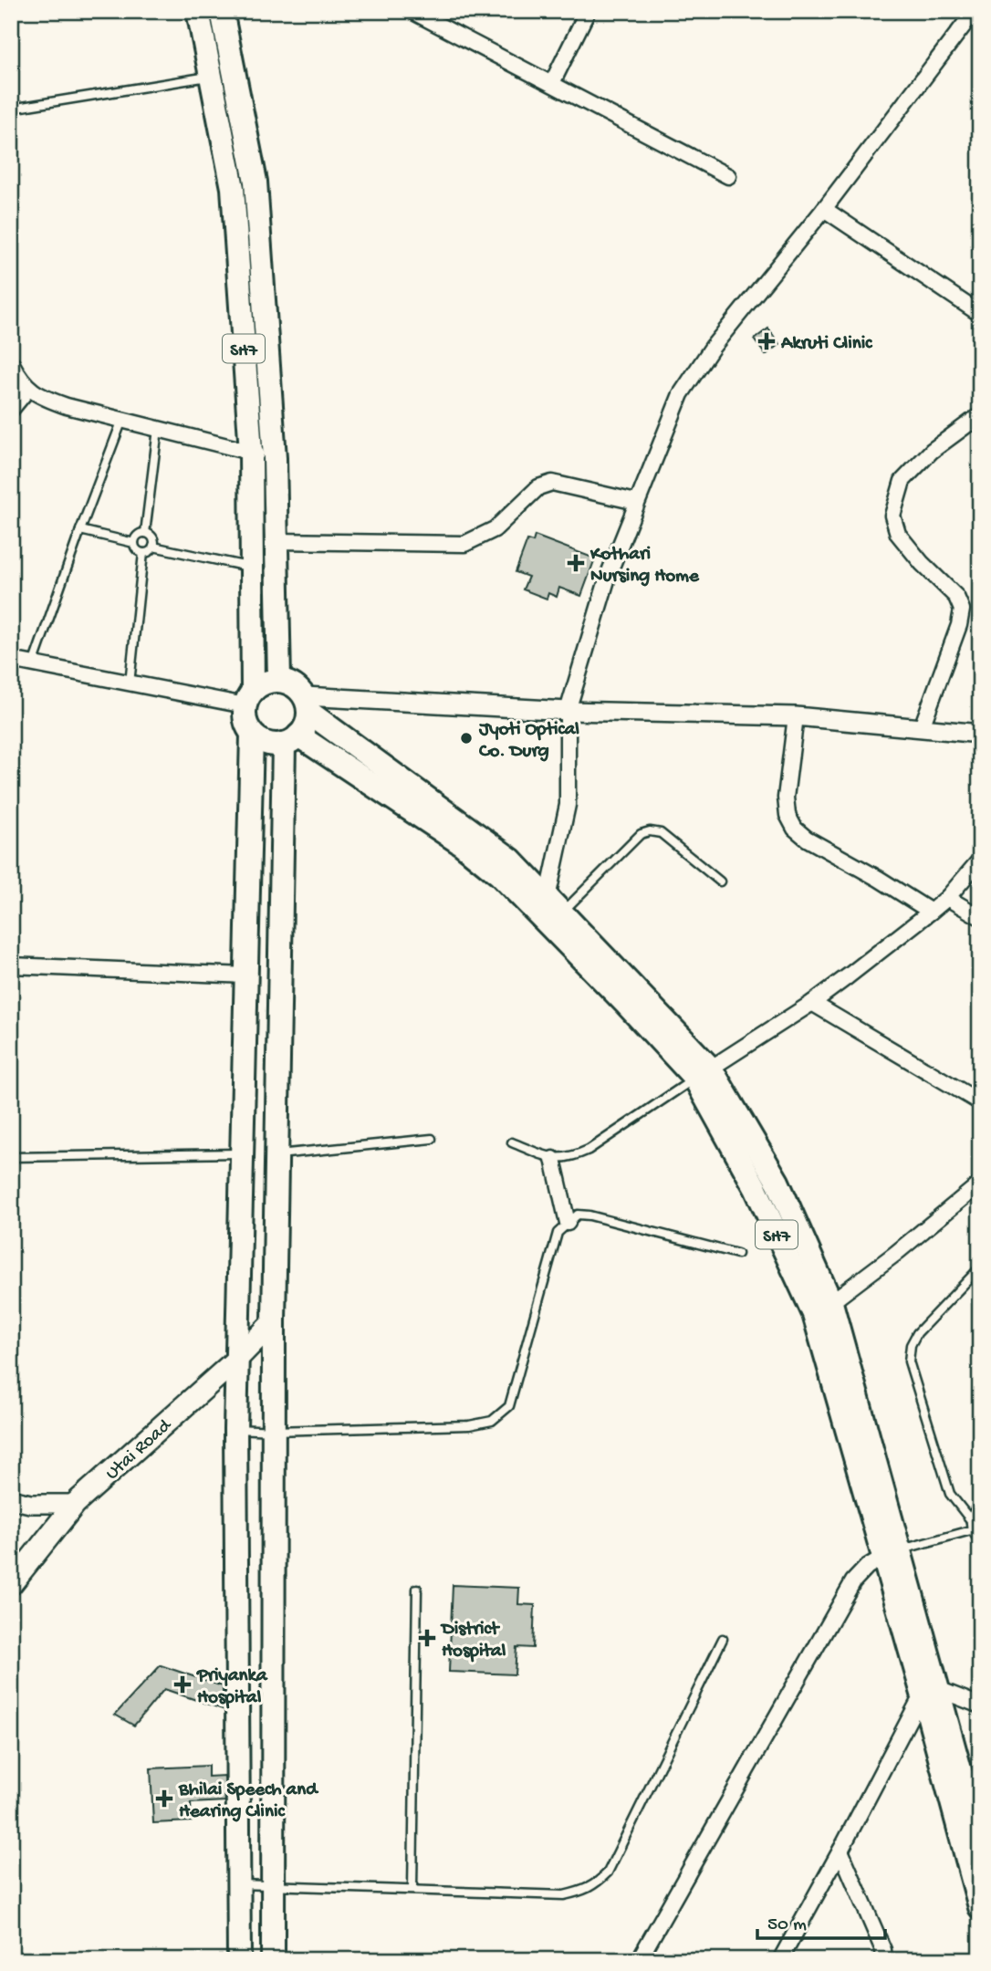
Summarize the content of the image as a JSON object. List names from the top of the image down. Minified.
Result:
{"streets":{"main road":["SH7","Utai Road"]},"places":{"health":["Akruti Clinic","Kothari Nursing Home","District Hospital","Priyanka Hospital","Bhilai Speech and Hearing Clinic"],"other":["Jyoti Optical Co. Durg"]},"scale_bar":"50 m"}
